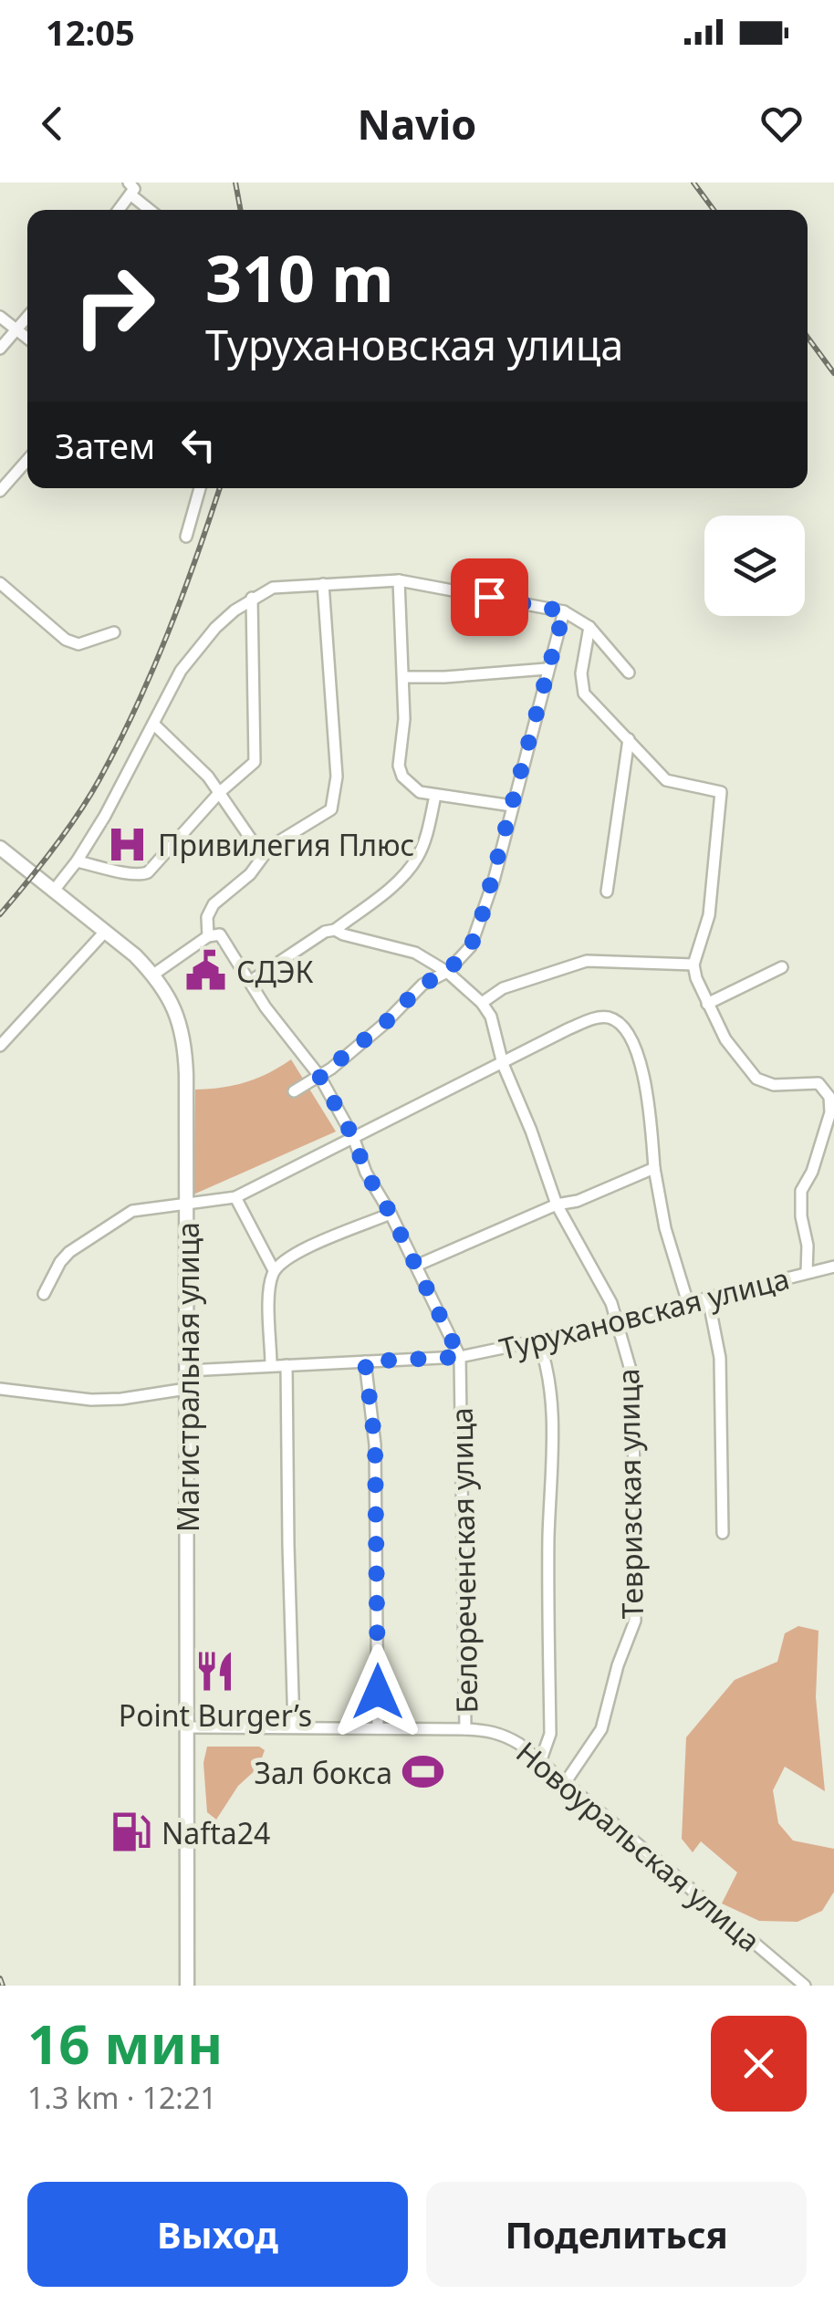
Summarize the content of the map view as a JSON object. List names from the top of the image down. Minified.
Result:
{"streets":{"main road":["Магистральная улица"],"street":["Турухановская улица","Тевризская улица","Белореченская улица","Новоуральская улица"]},"crossings":[["Турухановская улица","Магистральная улица"],["Турухановская улица","Тевризская улица"],["Турухановская улица","Белореченская улица"],["Магистральная улица","Новоуральская улица"],["Тевризская улица","Новоуральская улица"],["Белореченская улица","Новоуральская улица"]],"places":{"hospital":["Привилегия Плюс"],"public building":["СДЭК"],"restaurant":["Point Burger’s"],"sports":["Зал бокса"],"fuel station":["Nafta24"]},"page":{"status":"12:05","header":"Navio","turn":["310 m","Турухановская улица"],"then":"Затем","heading":["16 мин","1.3 km · 12:21"],"buttons":["Выход","Поделиться"]}}
